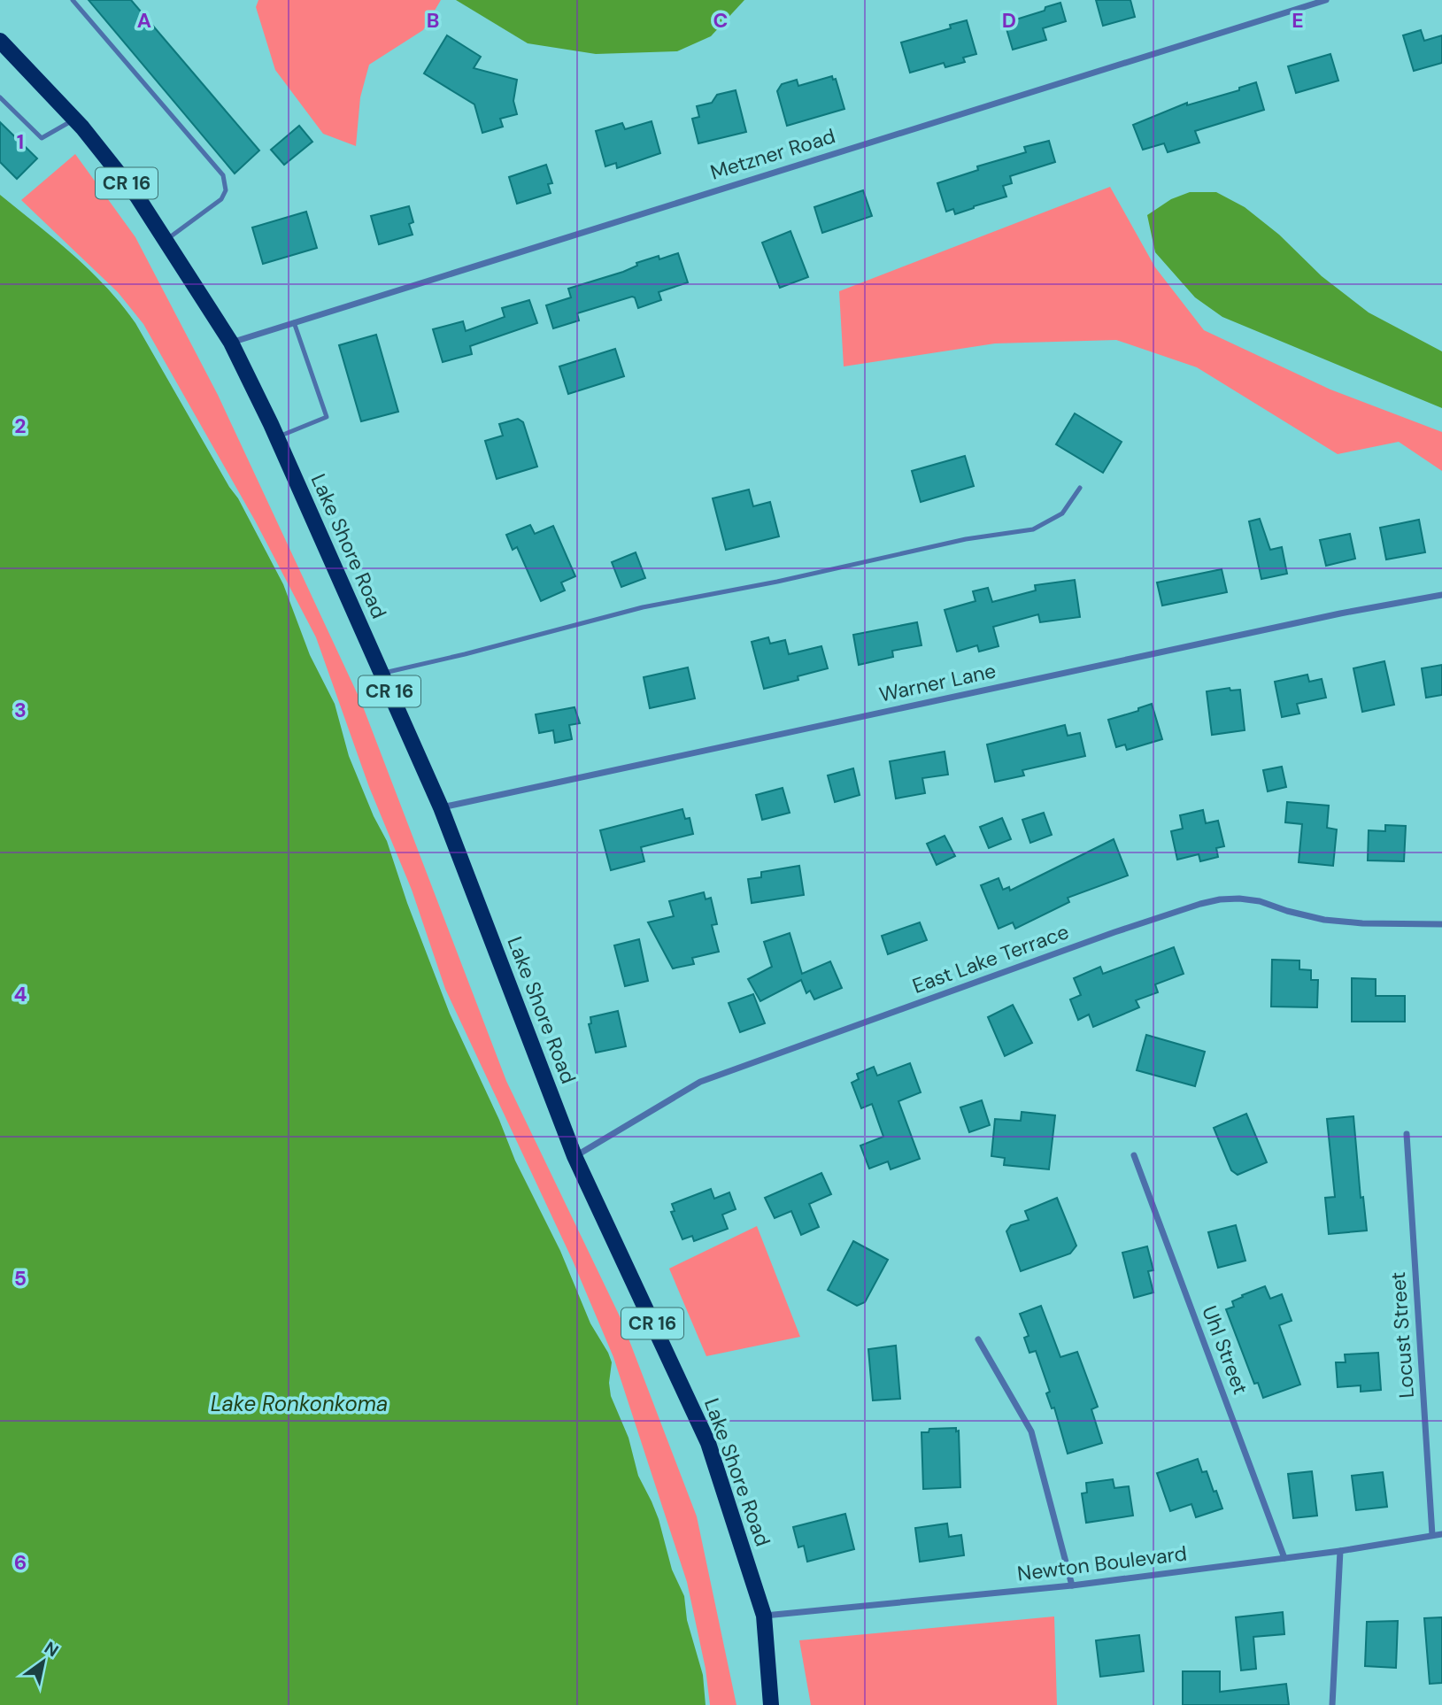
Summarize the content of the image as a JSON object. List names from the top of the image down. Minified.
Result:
{"streets":{"main road":["CR 16","Lake Shore Road"],"street":["Metzner Road","Warner Lane","East Lake Terrace","Locust Street","Uhl Street","Newton Boulevard"]},"crossings":[["Metzner Road","CR 16"],["Metzner Road","Lake Shore Road"],["CR 16","Lake Shore Road"],["Lake Shore Road","Warner Lane"],["Lake Shore Road","East Lake Terrace"],["Lake Shore Road","Newton Boulevard"],["Locust Street","Newton Boulevard"],["Uhl Street","Newton Boulevard"]],"water":["Lake Ronkonkoma"],"north":"top right","grid":{"columns":["A","B","C","D","E"],"rows":["1","2","3","4","5","6"]}}
